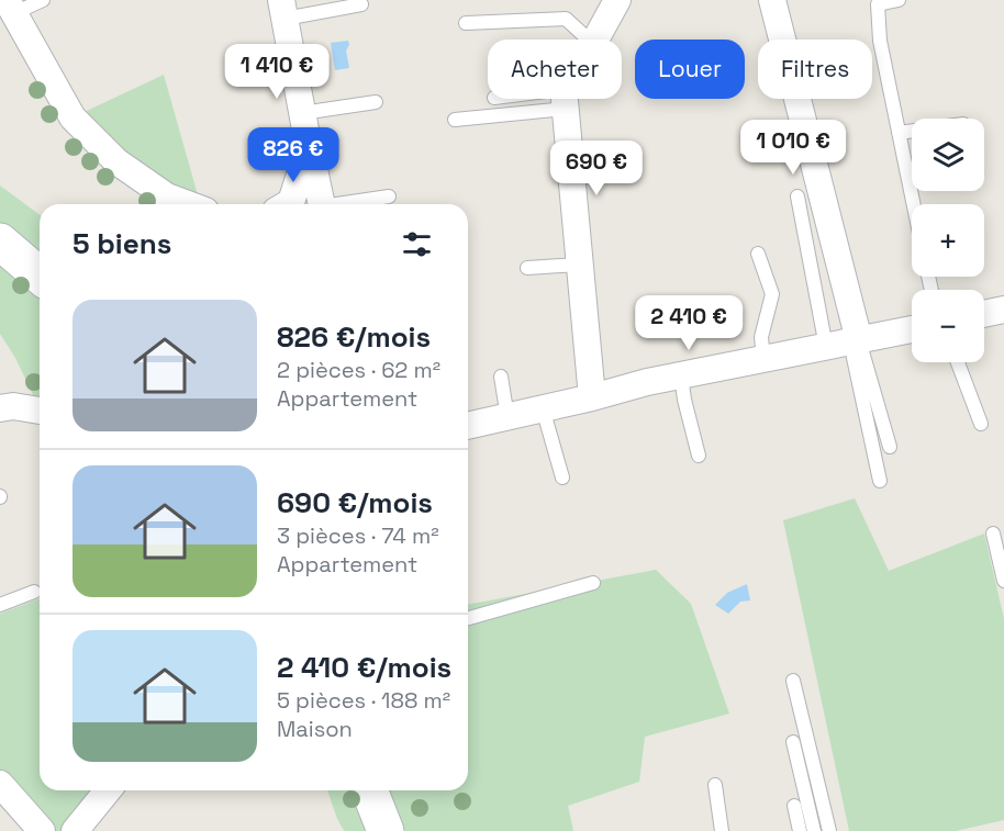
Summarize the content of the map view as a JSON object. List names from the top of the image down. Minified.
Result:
{"page":{"chip":["Acheter","Louer","Filtres"],"price":["1 410 €","1 010 €","826 €","690 €","2 410 €"],"map_buttons":["+","−"],"heading":"5 biens","list":[{"name":"826 €/mois","note":"2 pièces · 62 m² · Appartement"},{"name":"690 €/mois","note":"3 pièces · 74 m² · Appartement"},{"name":"2 410 €/mois","note":"5 pièces · 188 m² · Maison"}]}}
